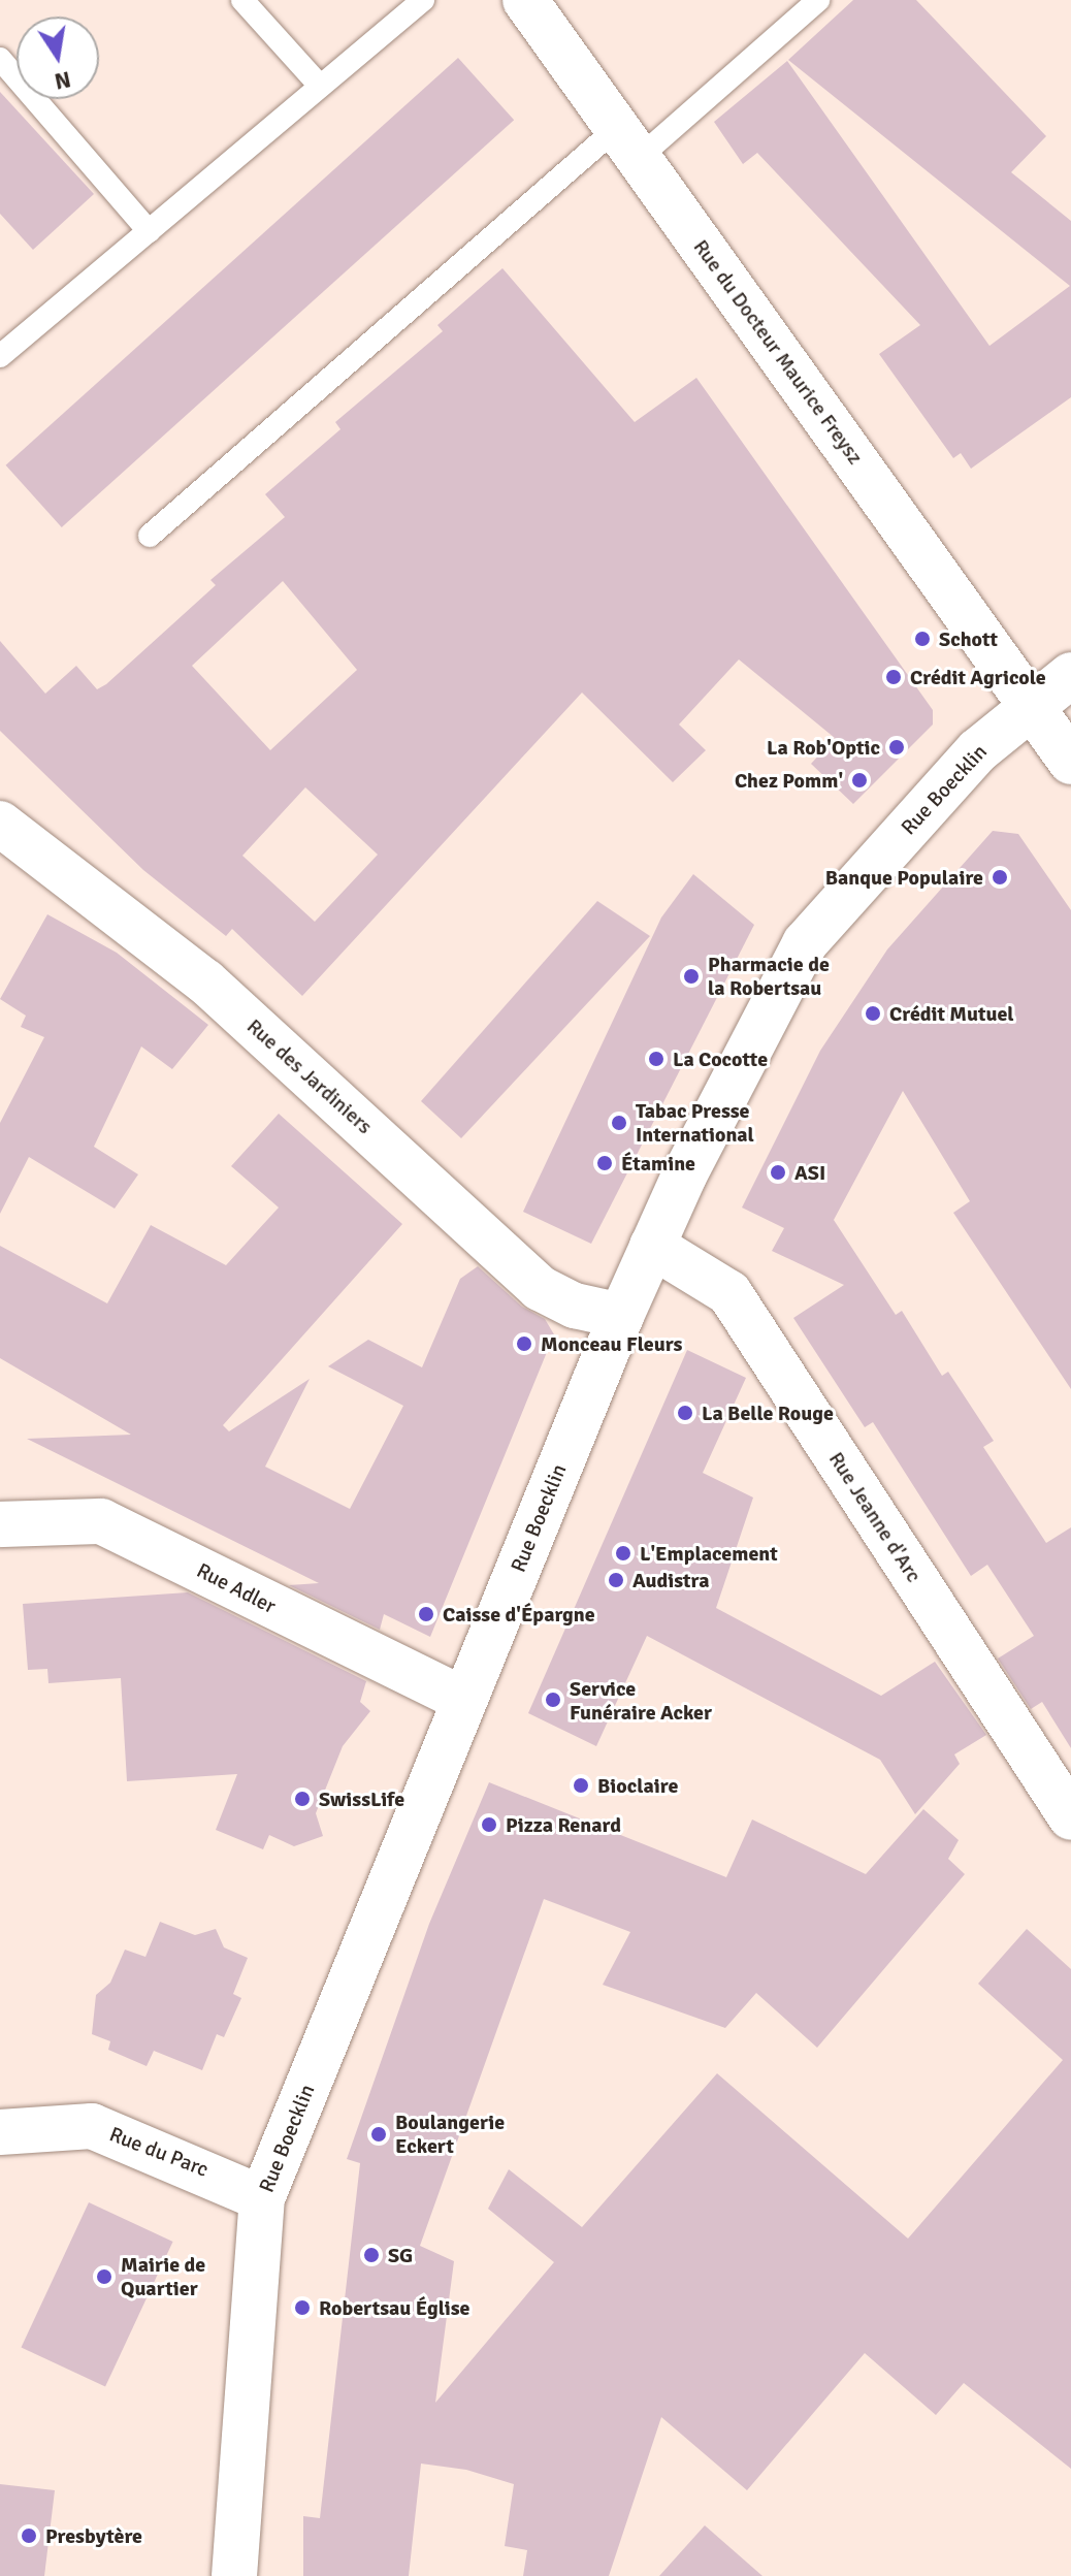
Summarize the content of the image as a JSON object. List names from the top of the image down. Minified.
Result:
{"streets":{"street":["Rue du Docteur Maurice Freysz","Rue Boecklin","Rue des Jardiniers","Rue Jeanne d'Arc","Rue Adler","Rue du Parc"]},"crossings":[["Rue du Docteur Maurice Freysz","Rue Boecklin"],["Rue Boecklin","Rue des Jardiniers"],["Rue Boecklin","Rue Jeanne d'Arc"],["Rue Boecklin","Rue Adler"],["Rue Boecklin","Rue du Parc"]],"places":["Schott","Crédit Agricole","La Rob'Optic","Chez Pomm'","Banque Populaire","Pharmacie de la Robertsau","Crédit Mutuel","La Cocotte","Tabac Presse International","Étamine","ASI","Monceau Fleurs","La Belle Rouge","L'Emplacement","Audistra","Caisse d'Épargne","Service Funéraire Acker","Bioclaire","SwissLife","Pizza Renard","Boulangerie Eckert","SG","Mairie de Quartier","Robertsau Église","Presbytère"],"north":"bottom"}
